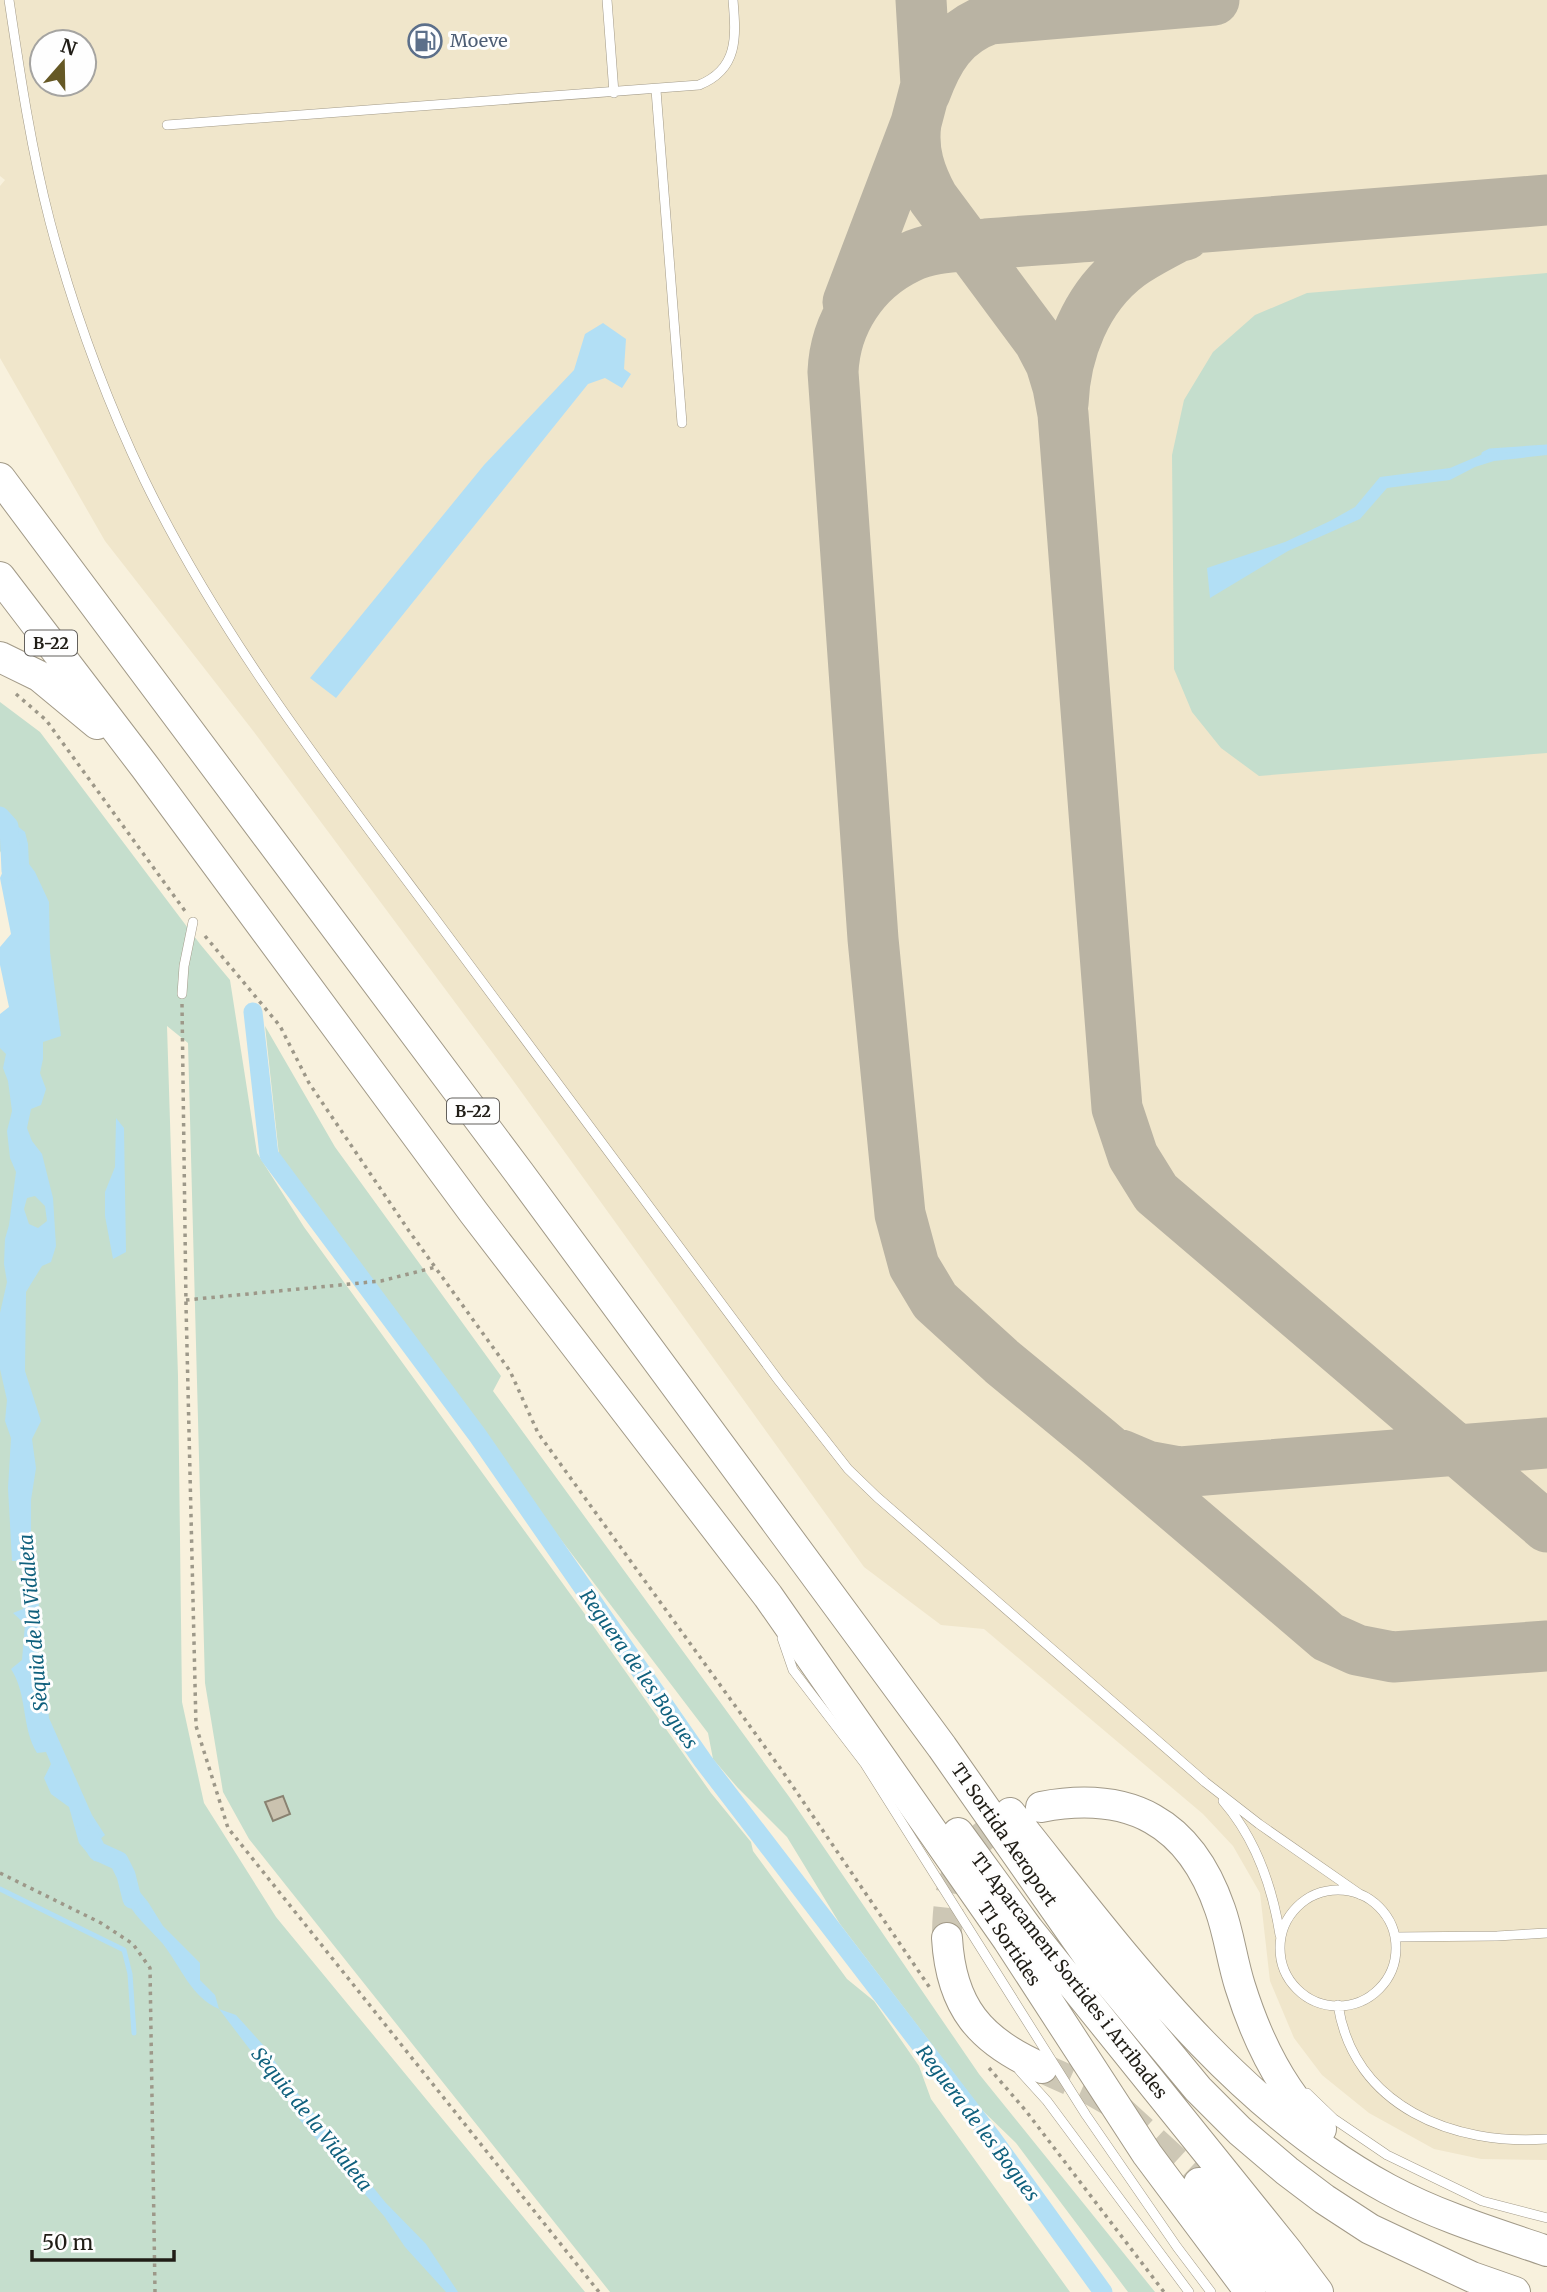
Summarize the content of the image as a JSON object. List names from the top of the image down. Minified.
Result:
{"streets":{"main road":["B-22","T1 Sortida Aeroport","T1 Sortides","T1 Aparcament Sortides i Arribades"]},"crossings":[["B-22","T1 Sortida Aeroport"],["B-22","T1 Sortides"],["B-22","T1 Aparcament Sortides i Arribades"],["T1 Sortides","T1 Aparcament Sortides i Arribades"]],"water":["Sèquia de la Vidaleta","Reguera de les Bogues"],"places":{"fuel station":["Moeve"]},"scale_bar":"50 m","north":"top"}
